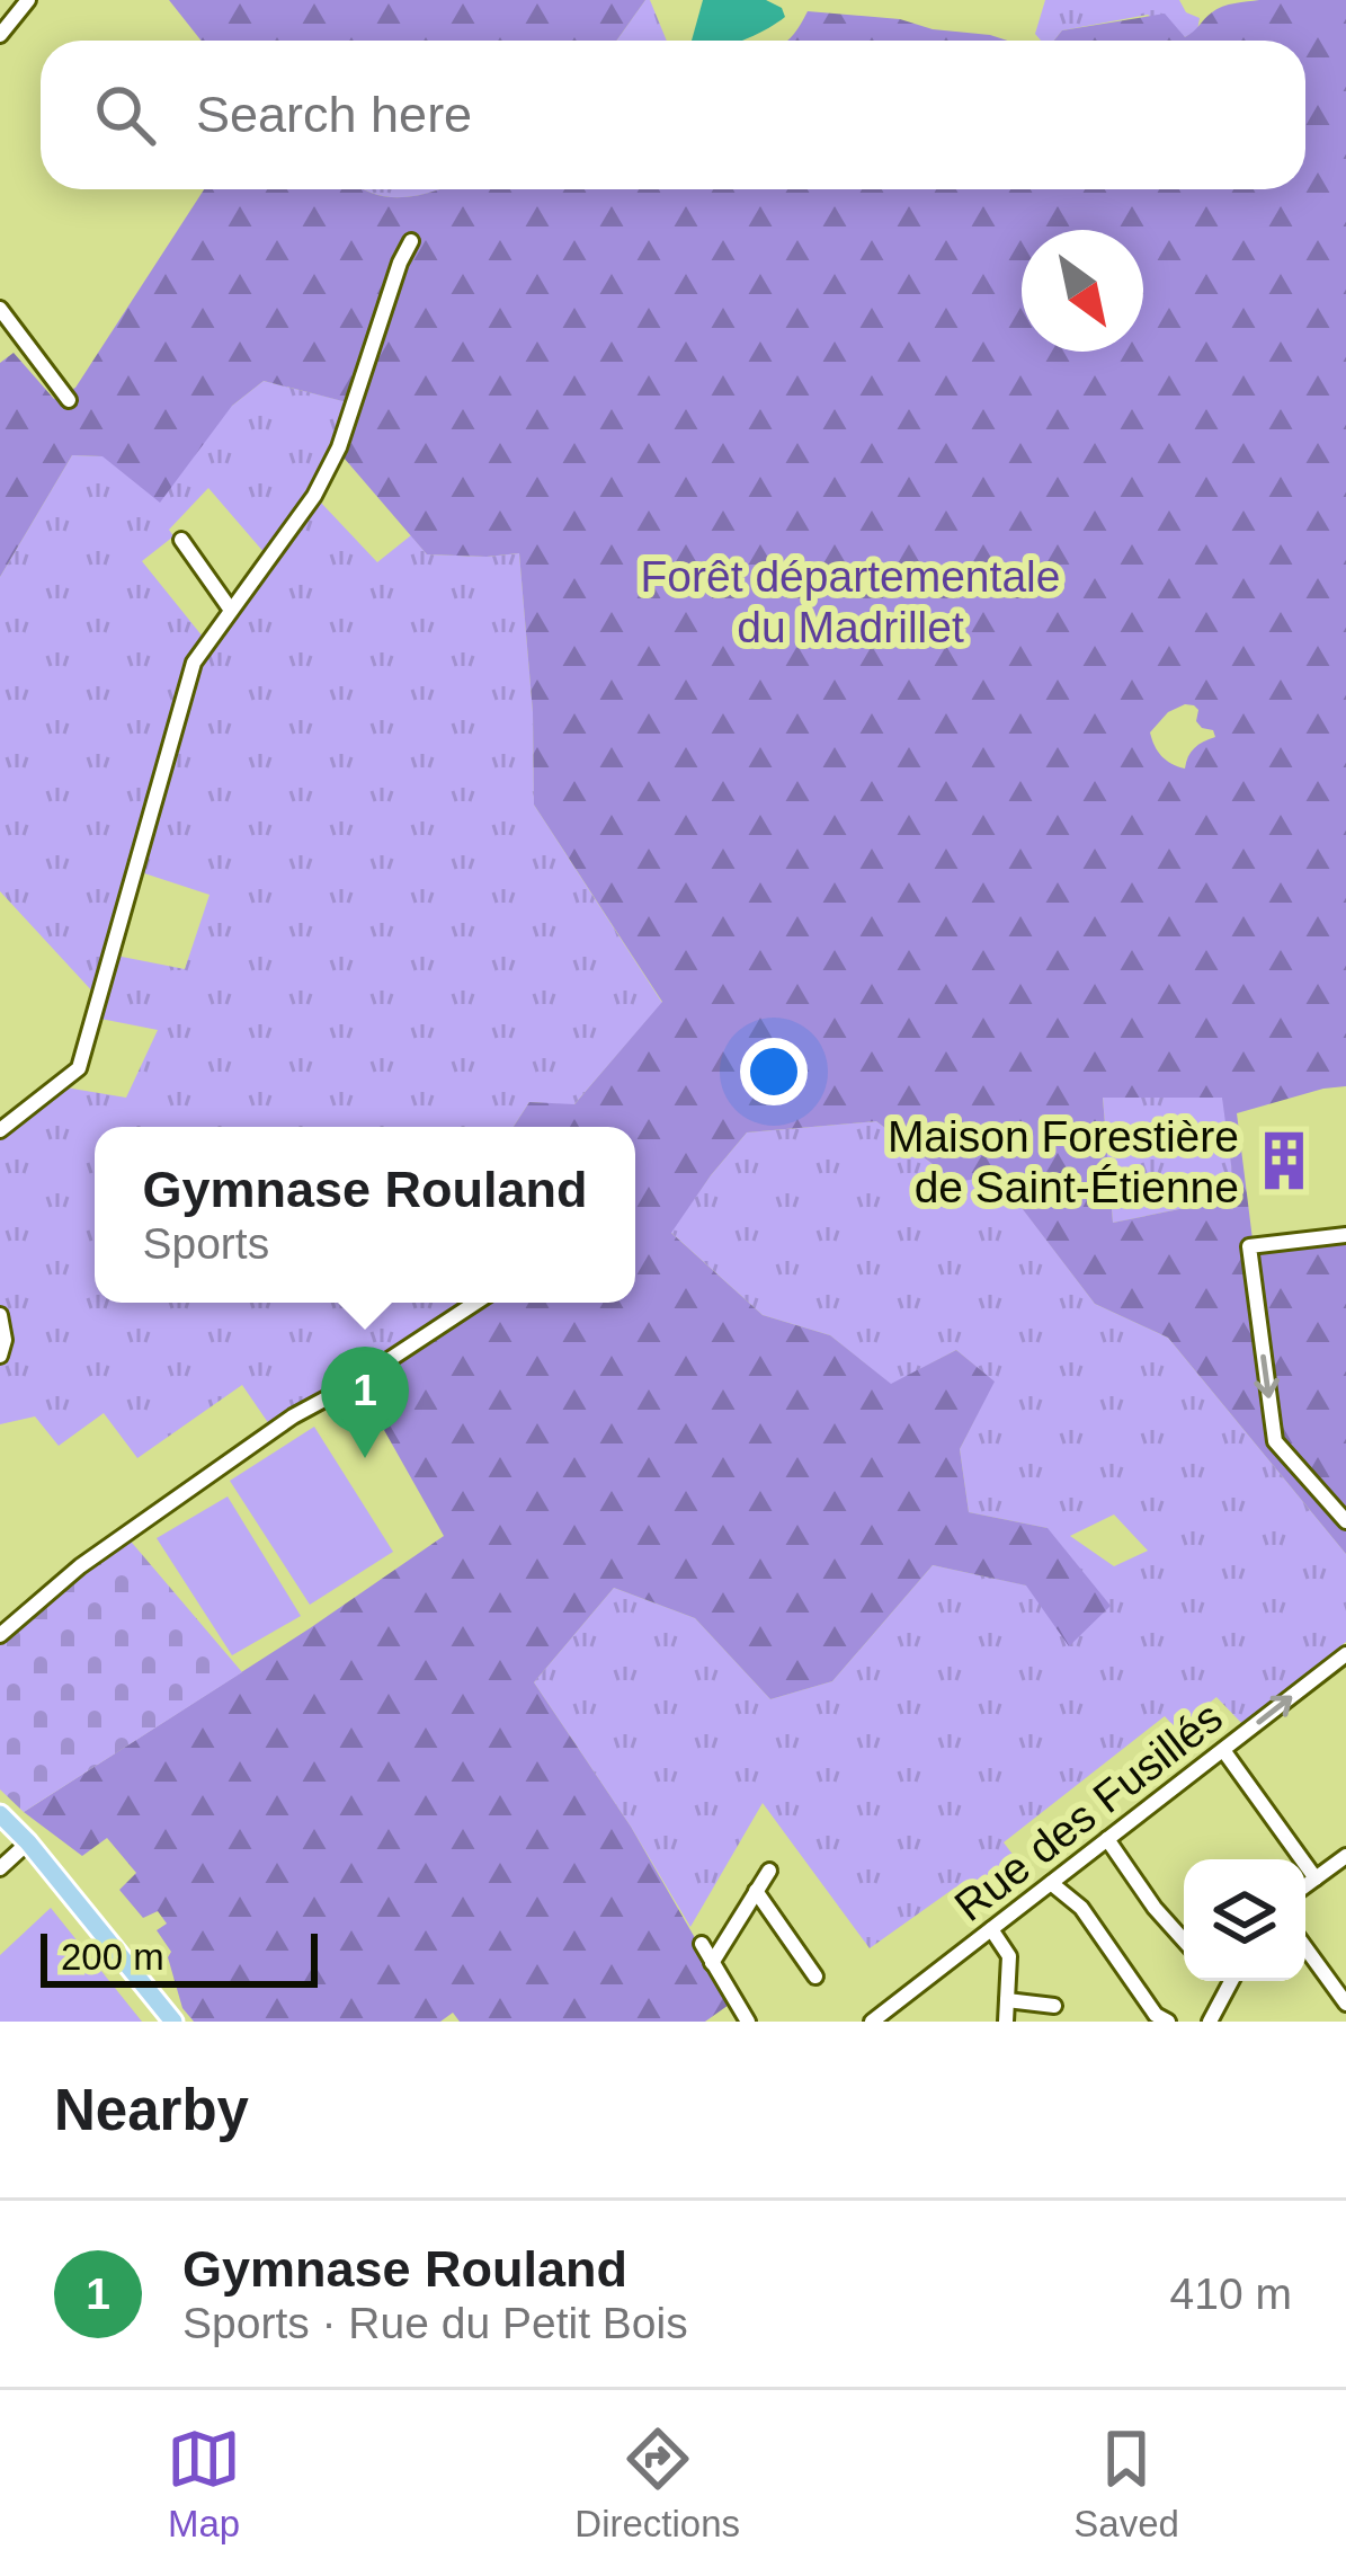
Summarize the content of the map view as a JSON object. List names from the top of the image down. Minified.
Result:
{"streets":{"street":["Rue des Fusillés"]},"parks":["Forêt départementale du Madrillet"],"places":{"building":["Maison Forestière de Saint-Étienne"]},"scale_bar":"200 m","north":"bottom right","page":{"search":"Search here","popup":["Gymnase Rouland","Sports"],"pins":"1","scale":"200 m","heading":"Nearby","list":[{"mark":"1","name":"Gymnase Rouland","note":"Sports · Rue du Petit Bois","value":"410 m"}],"nav":["Map","Directions","Saved"]}}
